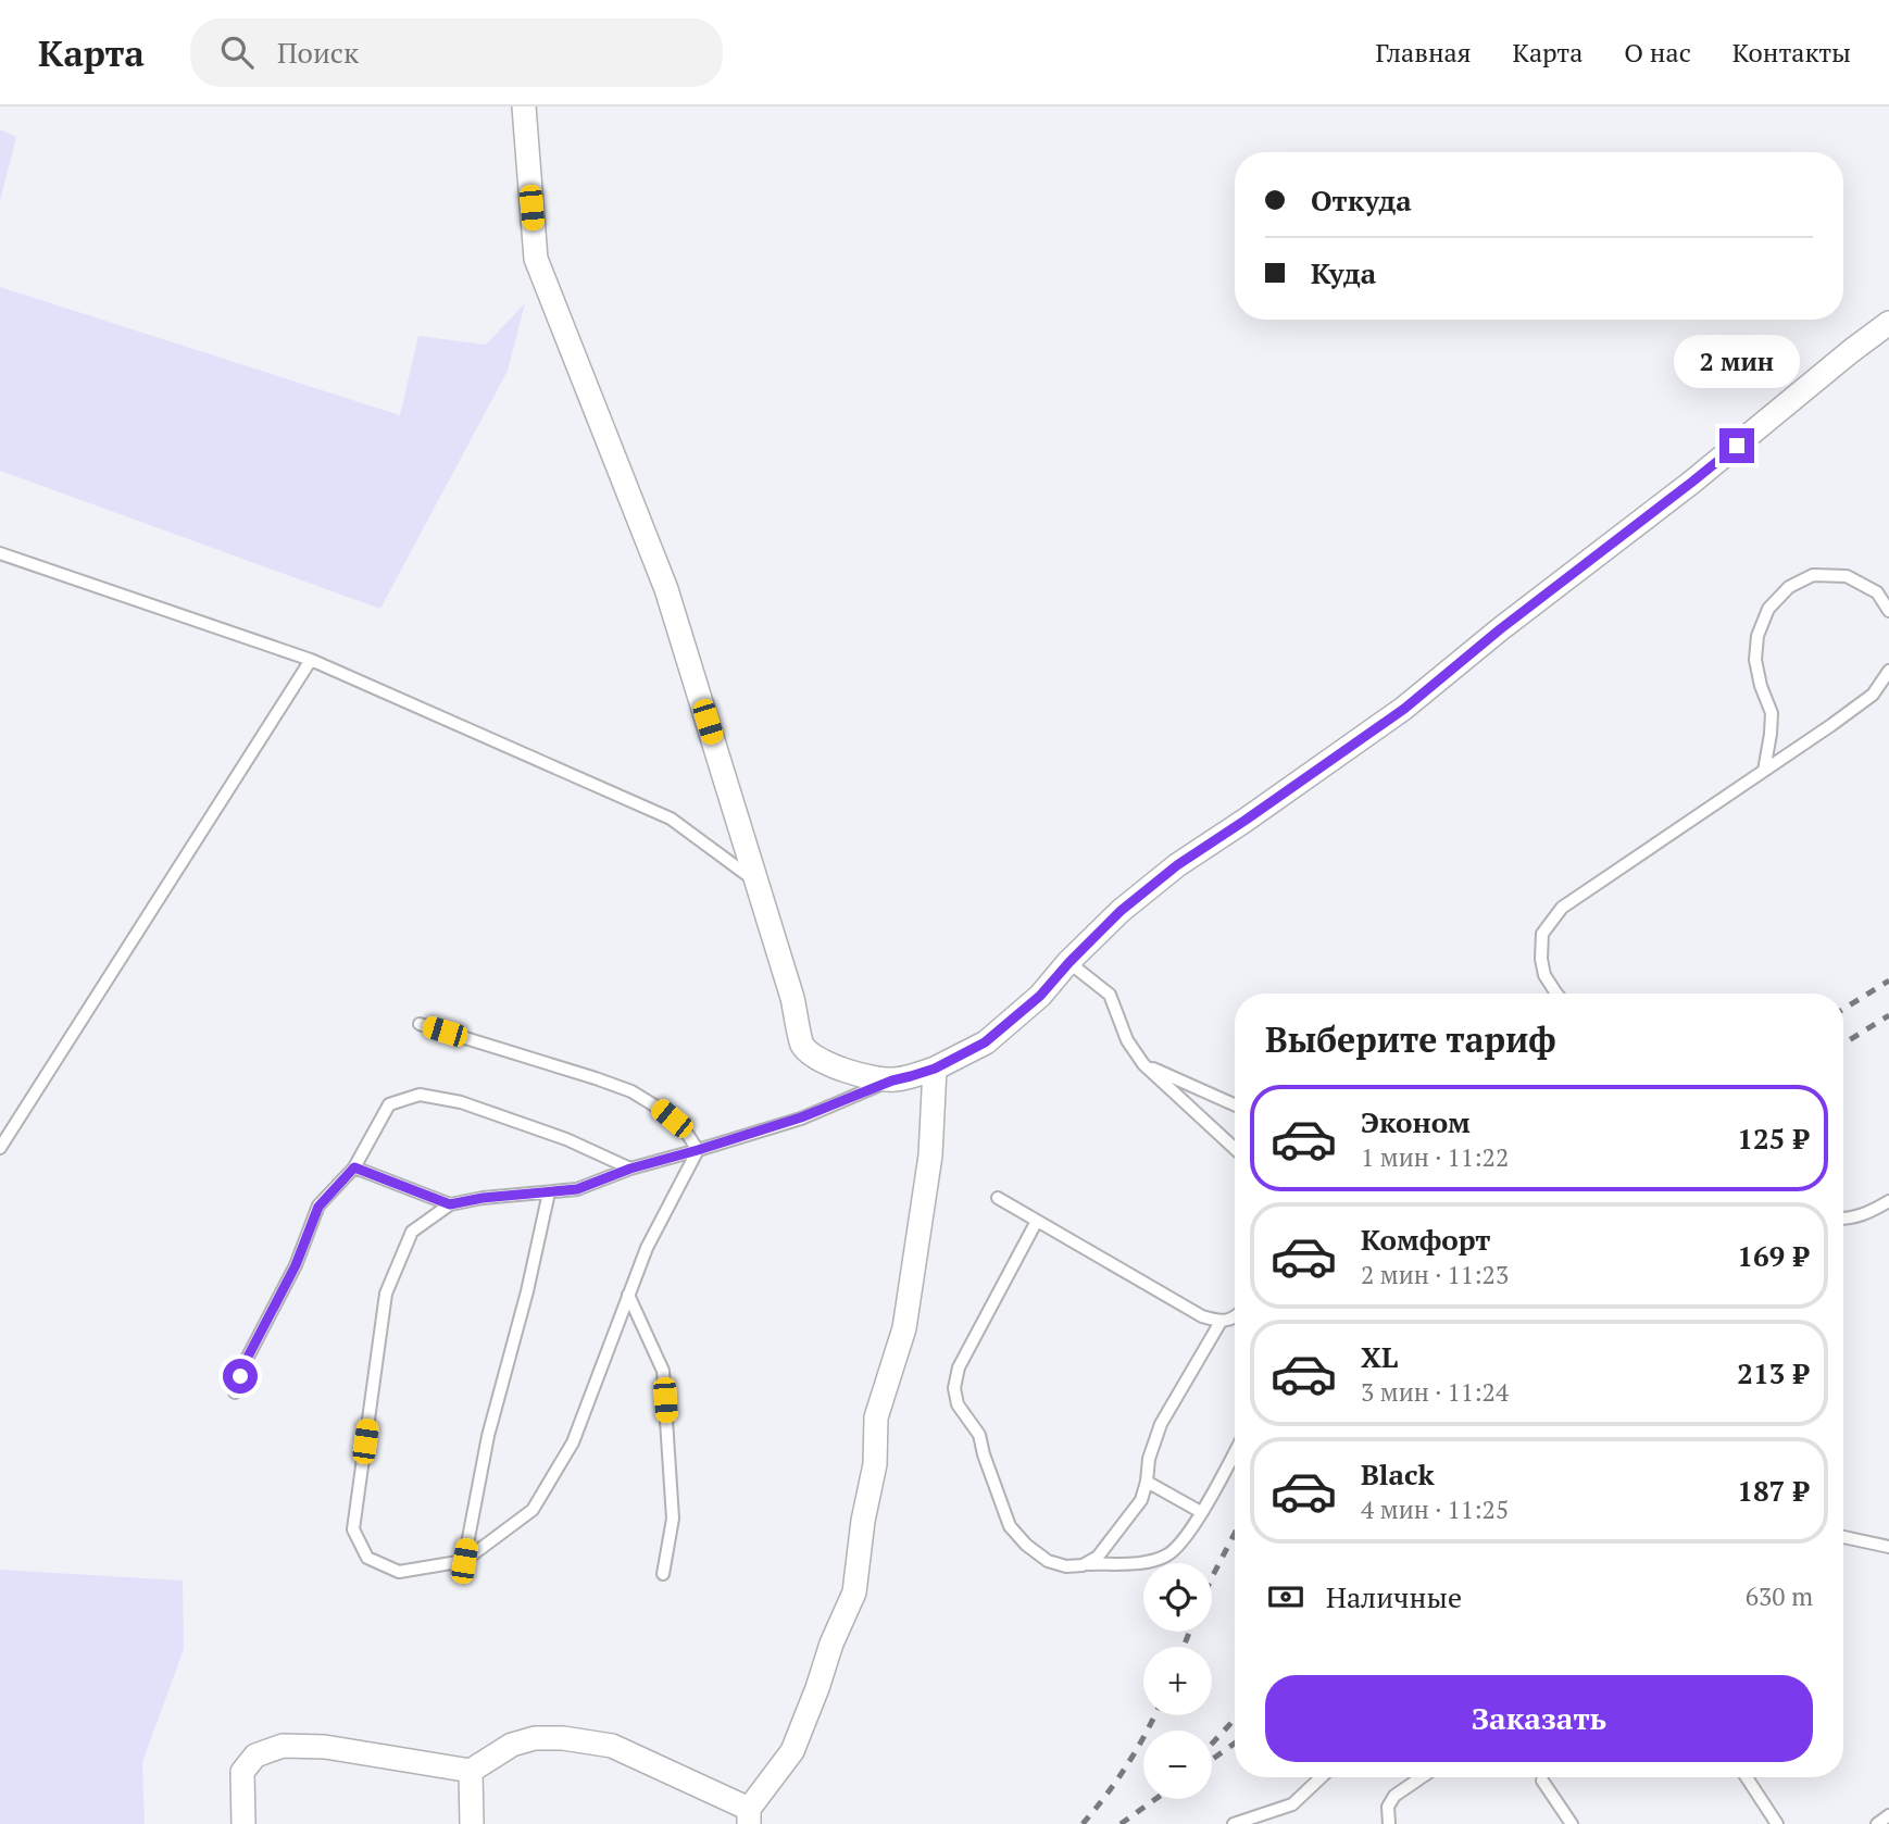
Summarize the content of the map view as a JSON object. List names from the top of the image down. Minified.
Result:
{"page":{"header":"Карта","search":"Поиск","nav":["Главная","Карта","О нас","Контакты"],"banner":["Откуда","Куда"],"bubble":"2 мин","heading":"Выберите тариф","list":[{"name":"Эконом","note":"1 мин · 11:22","value":"125 ₽"},{"name":"Комфорт","note":"2 мин · 11:23","value":"169 ₽"},{"name":"XL","note":"3 мин · 11:24","value":"213 ₽"},{"name":"Black","note":"4 мин · 11:25","value":"187 ₽"}],"pay":["Наличные","630 m"],"map_buttons":["+","−"],"buttons":"Заказать"}}
